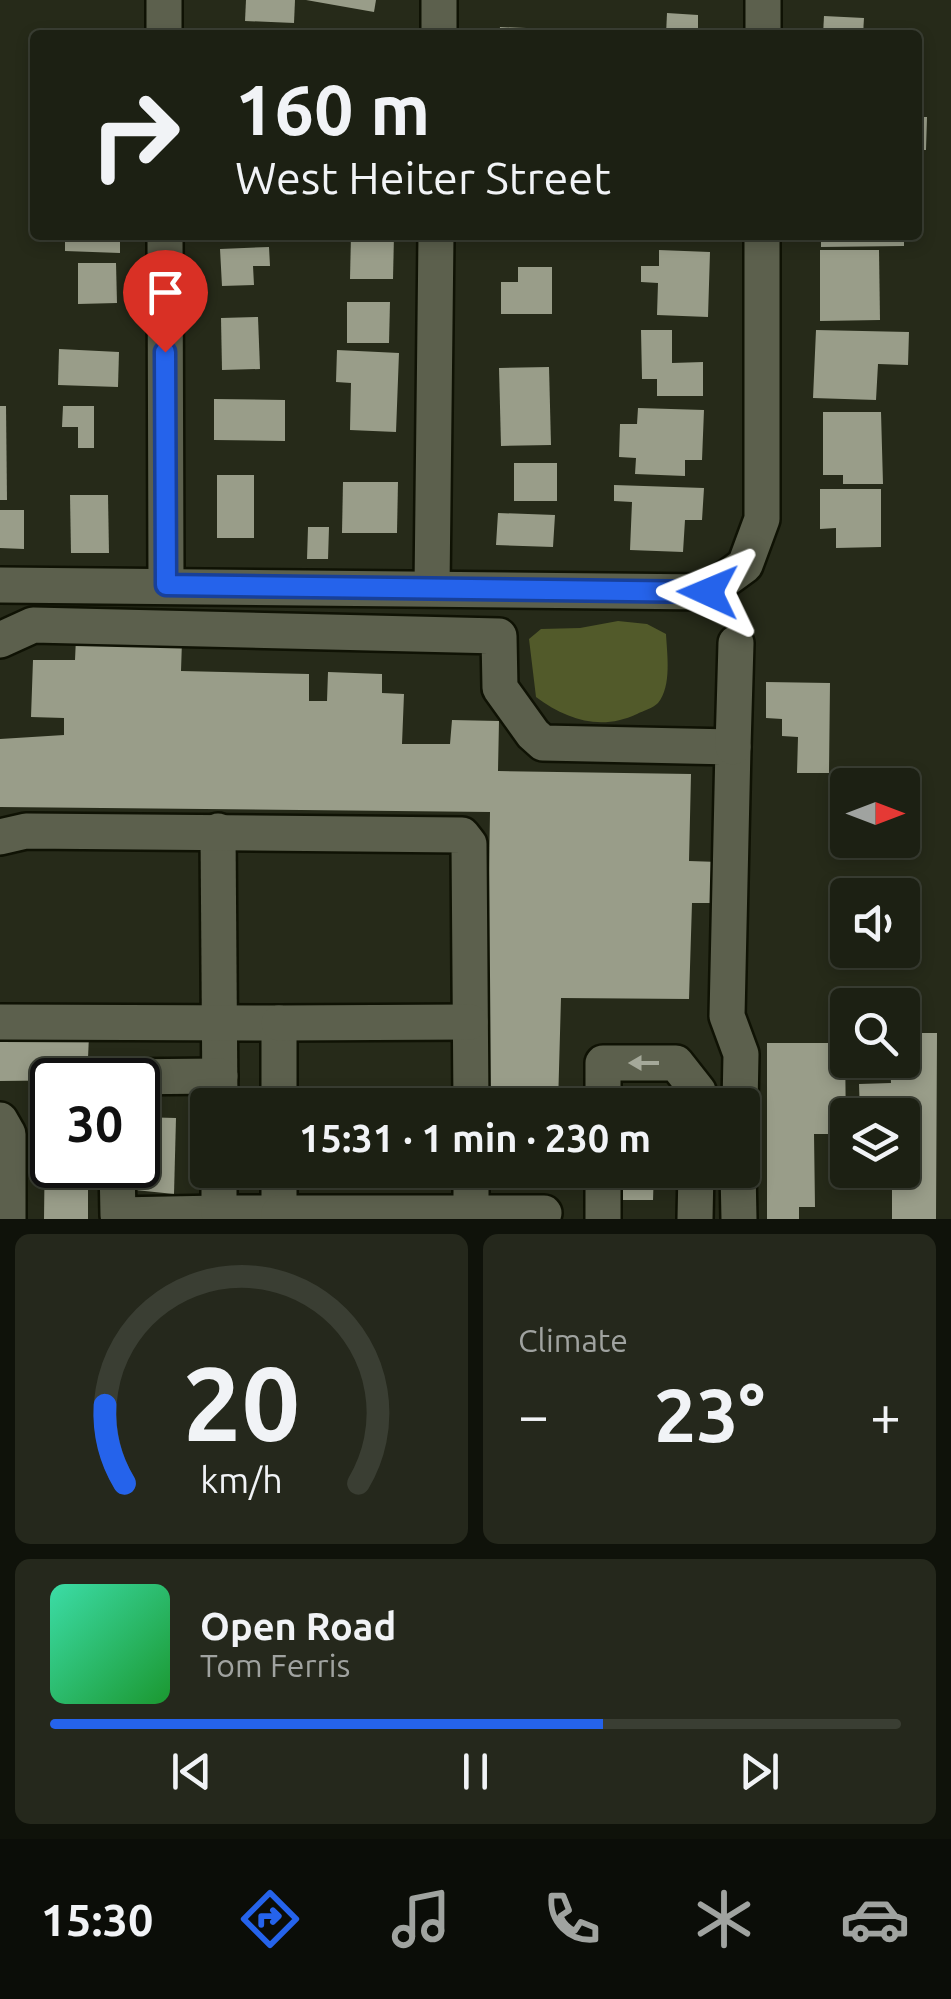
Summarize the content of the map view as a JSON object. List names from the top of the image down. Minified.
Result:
{"north":"right","page":{"turn":["160 m","West Heiter Street"],"limit":"30","trip":"15:31 · 1 min · 230 m","tile":"Climate","heat":["−","23°","+"],"song":["Open Road","Tom Ferris"],"tabs":"15:30","gauge":["20","km/h"]}}
